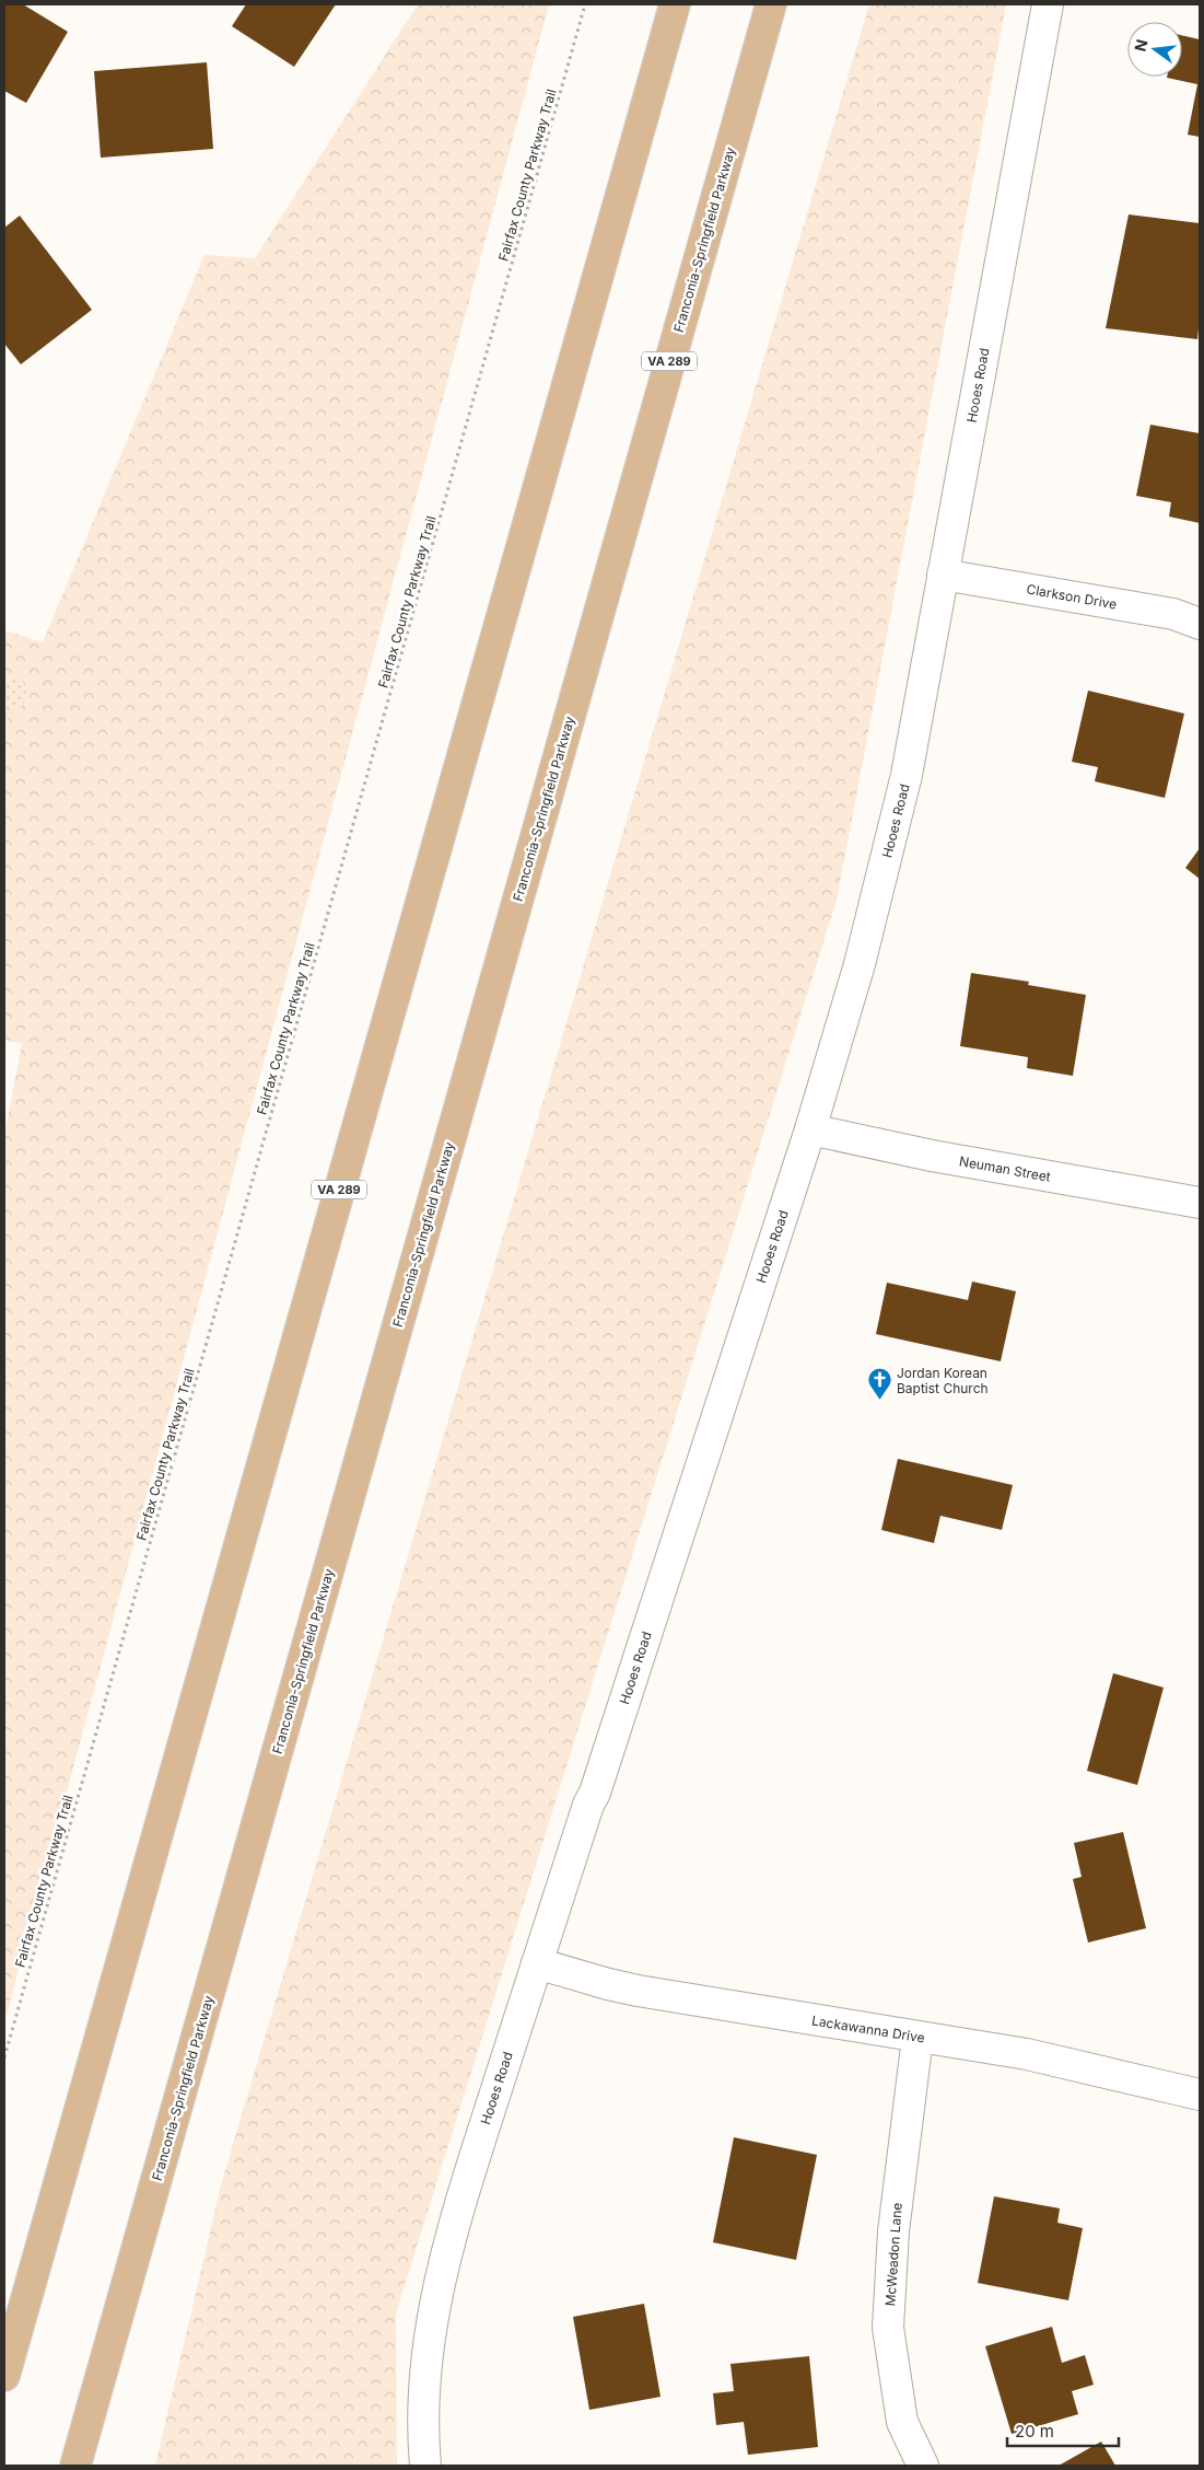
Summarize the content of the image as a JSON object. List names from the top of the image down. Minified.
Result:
{"streets":{"main road":["Franconia-Springfield Parkway","VA 289"],"street":["Hooes Road","Clarkson Drive","Neuman Street","Lackawanna Drive","McWeadon Lane"],"path":["Fairfax County Parkway Trail"]},"crossings":[["Hooes Road","Clarkson Drive"],["Hooes Road","Neuman Street"],["Hooes Road","Lackawanna Drive"],["Lackawanna Drive","McWeadon Lane"]],"places":{"church":["Jordan Korean Baptist Church"]},"scale_bar":"20 m","north":"left"}
